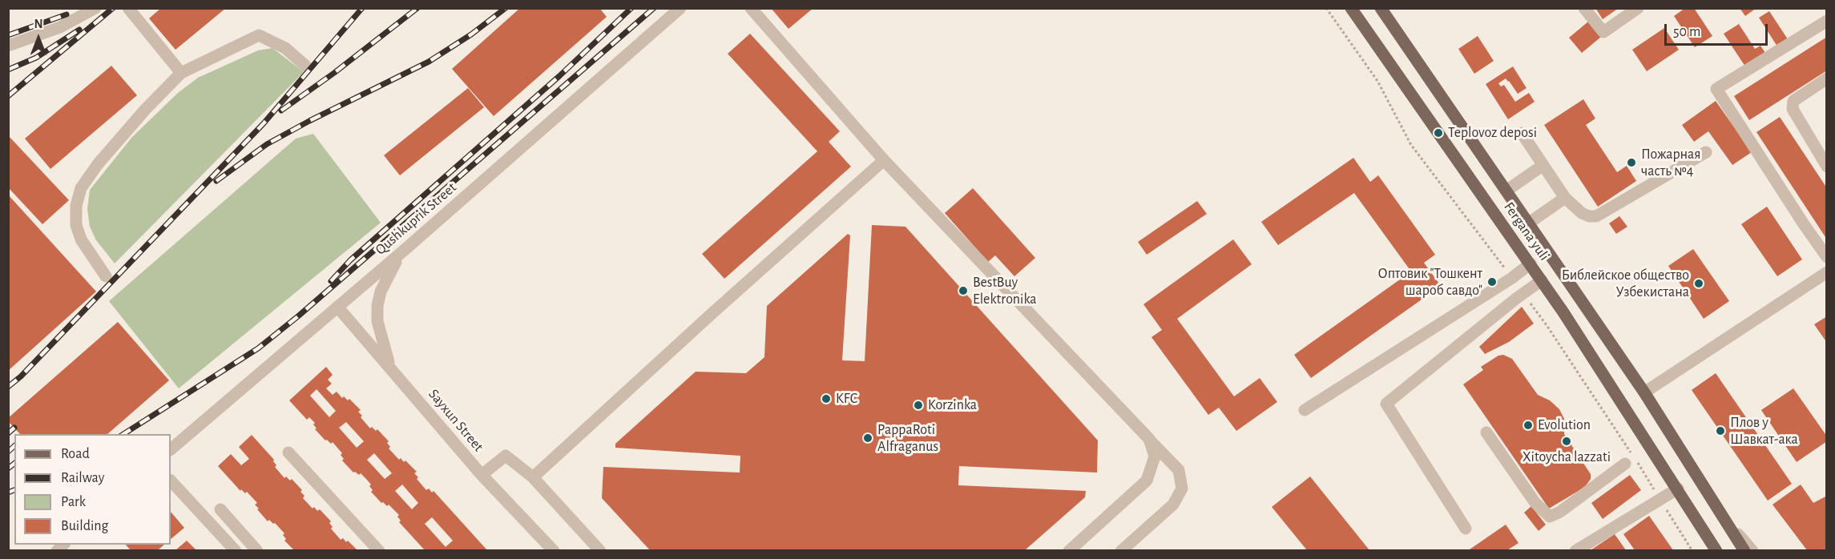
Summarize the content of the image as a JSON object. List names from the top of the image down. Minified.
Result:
{"streets":{"main road":["Fergana yuli"],"street":["Qushkuprik Street","Sayxun Street"]},"crossings":[["Qushkuprik Street","Sayxun Street"]],"places":["Teplovoz deposi","Пожарная часть №4","Оптовик \"Тошкент шароб савдо\"","Библейское общество Узбекистана","BestBuy Elektronika","KFC","Korzinka","Evolution","Плов у Шавкат-ака","PappaRoti Alfraganus","Xitoycha lazzati"],"legend":["Road","Railway","Park","Building"],"scale_bar":"50 m","north":"top"}
